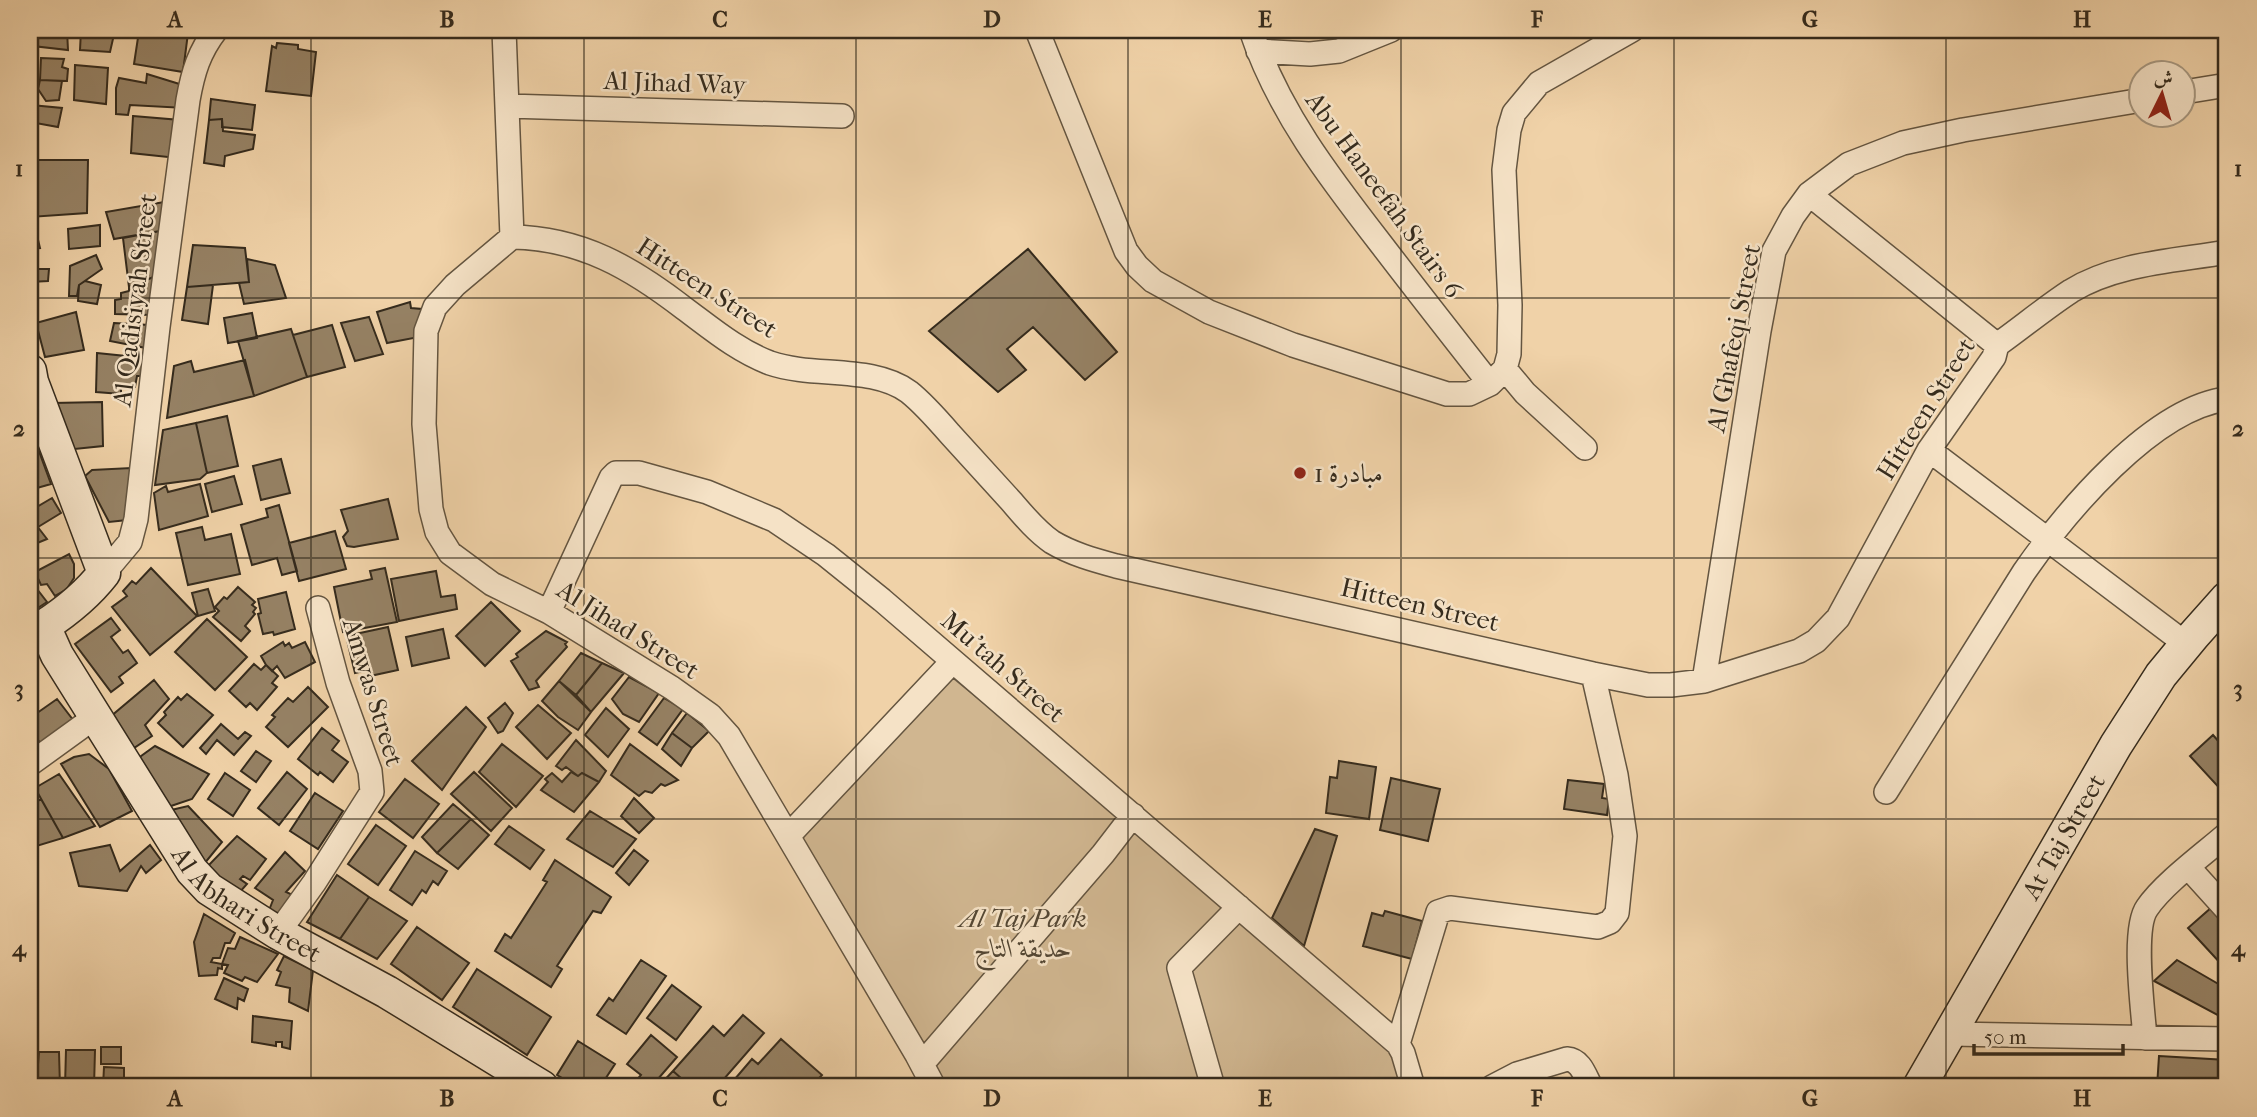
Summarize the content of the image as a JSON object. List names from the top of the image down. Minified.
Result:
{"streets":{"street":["Al Jihad Way","Abu Haneefah Stairs 6","Hitteen Street","Al Qadisiyah Street","Al Ghafeqi Street","Al Jihad Street","Mu'tah Street","Amwas Street","At Taj Street","Al Abhari Street"]},"crossings":[["Hitteen Street","Al Ghafeqi Street"],["Hitteen Street","Al Jihad Street"],["Al Jihad Street","Mu'tah Street"],["Amwas Street","Al Abhari Street"]],"parks":["Al Taj Park حديقة التاج"],"places":["مبادرة 1"],"scale_bar":"50 m","north":"top","grid":{"columns":["A","B","C","D","E","F","G","H"],"rows":["1","2","3","4"]}}
